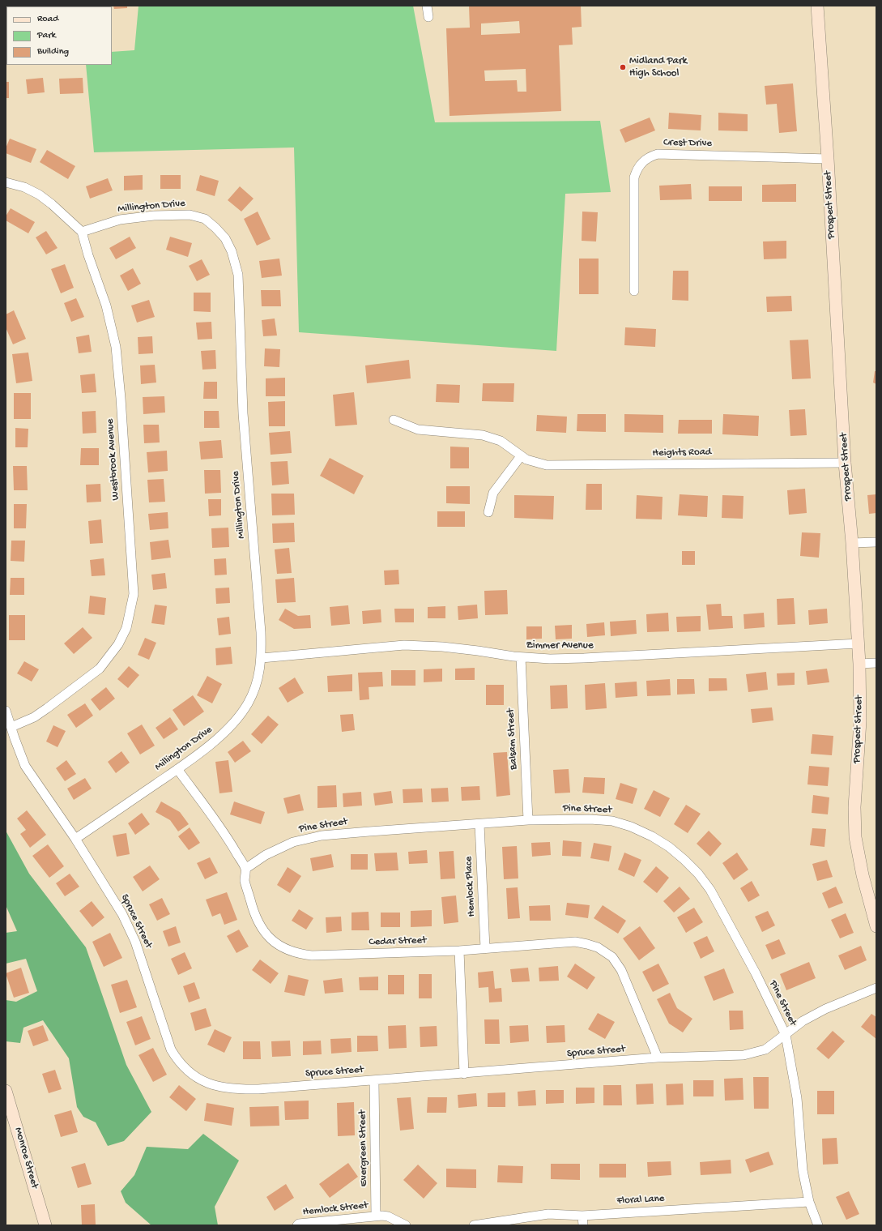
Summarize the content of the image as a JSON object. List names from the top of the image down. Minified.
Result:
{"streets":{"main road":["Prospect Street","Monroe Street"],"street":["Crest Drive","Millington Drive","Heights Road","Westbrook Avenue","Zimmer Avenue","Balsam Street","Pine Street","Hemlock Place","Spruce Street","Cedar Street","Evergreen Street","Floral Lane","Hemlock Street"]},"crossings":[["Crest Drive","Prospect Street"],["Prospect Street","Heights Road"],["Prospect Street","Zimmer Avenue"],["Millington Drive","Westbrook Avenue"],["Millington Drive","Zimmer Avenue"],["Millington Drive","Spruce Street"],["Millington Drive","Cedar Street"],["Westbrook Avenue","Spruce Street"],["Zimmer Avenue","Balsam Street"],["Balsam Street","Pine Street"],["Pine Street","Hemlock Place"],["Pine Street","Spruce Street"],["Pine Street","Cedar Street"],["Pine Street","Floral Lane"],["Hemlock Place","Cedar Street"],["Spruce Street","Cedar Street"],["Spruce Street","Evergreen Street"],["Evergreen Street","Hemlock Street"]],"places":["Midland Park High School"],"legend":["Road","Park","Building"]}
